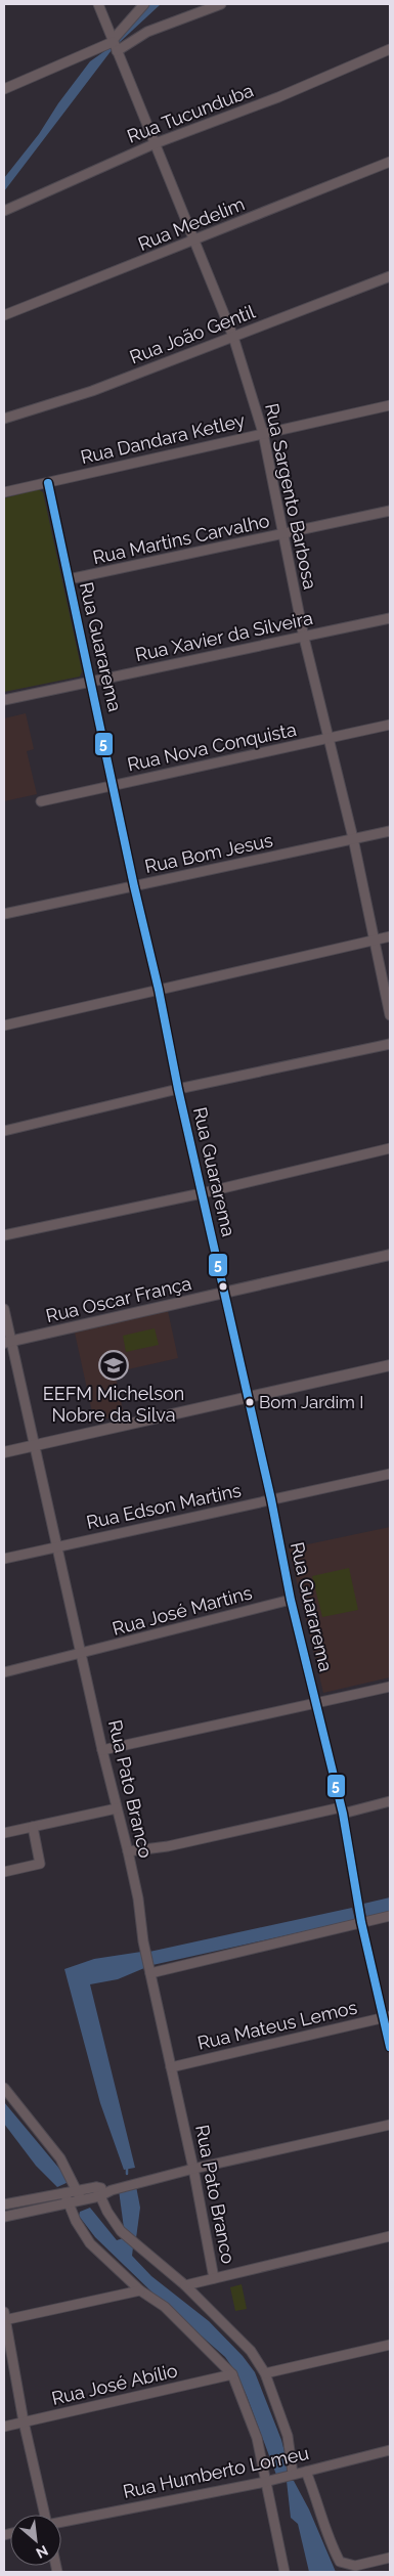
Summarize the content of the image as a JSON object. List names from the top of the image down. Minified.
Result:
{"streets":{"street":["Rua Tucunduba","Rua Medelim","Rua João Gentil","Rua Dandara Ketley","Rua Sargento Barbosa","Rua Martins Carvalho","Rua Xavier da Silveira","Rua Guararema","Rua Nova Conquista","Rua Bom Jesus","Rua Oscar França","Rua Edson Martins","Rua José Martins","Rua Pato Branco","Rua Mateus Lemos","Rua José Abílio","Rua Humberto Lomeu"]},"crossings":[["Rua Tucunduba","Rua Sargento Barbosa"],["Rua Medelim","Rua Sargento Barbosa"],["Rua João Gentil","Rua Sargento Barbosa"],["Rua Dandara Ketley","Rua Sargento Barbosa"],["Rua Dandara Ketley","Rua Guararema"],["Rua Sargento Barbosa","Rua Martins Carvalho"],["Rua Sargento Barbosa","Rua Xavier da Silveira"],["Rua Sargento Barbosa","Rua Nova Conquista"],["Rua Sargento Barbosa","Rua Bom Jesus"],["Rua Martins Carvalho","Rua Guararema"],["Rua Xavier da Silveira","Rua Guararema"],["Rua Guararema","Rua Nova Conquista"],["Rua Guararema","Rua Bom Jesus"],["Rua Guararema","Rua Oscar França"],["Rua Guararema","Rua Edson Martins"],["Rua Guararema","Rua José Martins"],["Rua Guararema","Rua Mateus Lemos"],["Rua Oscar França","Rua Pato Branco"],["Rua Edson Martins","Rua Pato Branco"],["Rua José Martins","Rua Pato Branco"],["Rua Pato Branco","Rua Mateus Lemos"]],"places":{"school or university":["EEFM Michelson Nobre da Silva"],"other":["Bom Jardim I"]},"lines":["transit line 5"],"north":"bottom right"}
